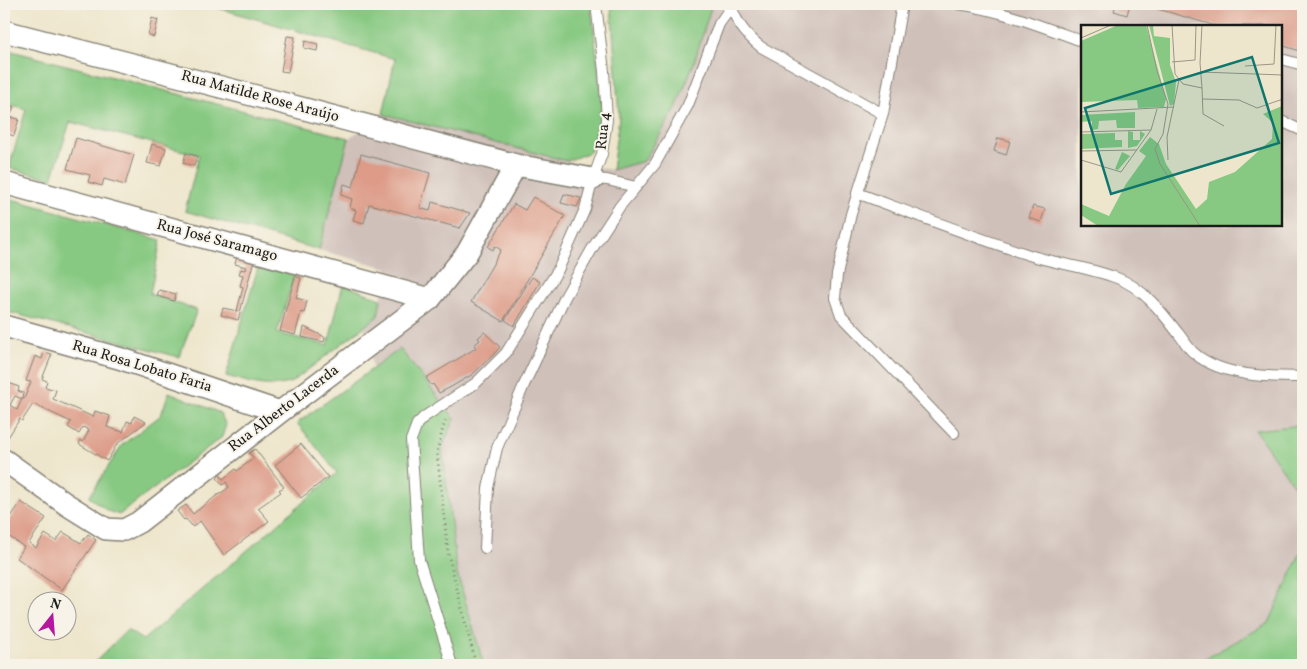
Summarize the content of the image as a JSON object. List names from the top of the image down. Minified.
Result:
{"streets":{"street":["Rua Matilde Rose Araújo","Rua José Saramago","Rua Rosa Lobato Faria","Rua Alberto Lacerda"],"lane":["Rua 4"]},"crossings":[["Rua Matilde Rose Araújo","Rua Alberto Lacerda"],["Rua José Saramago","Rua Alberto Lacerda"],["Rua Rosa Lobato Faria","Rua Alberto Lacerda"]],"north":"top"}
